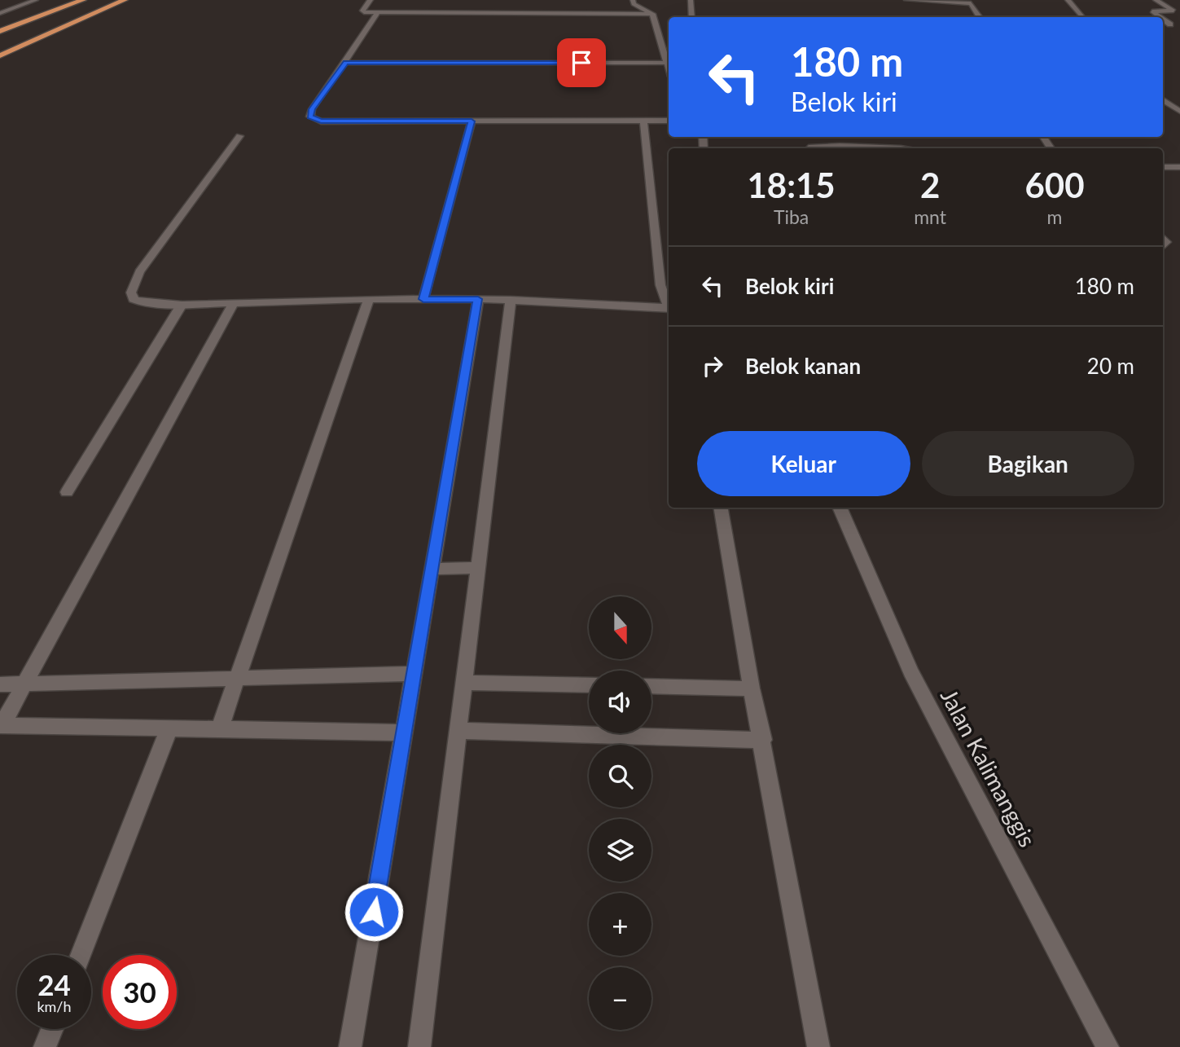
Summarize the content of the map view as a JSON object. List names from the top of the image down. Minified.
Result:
{"streets":{"street":["Jalan Kalimanggis"]},"north":"bottom","page":{"turn":["180 m","Belok kiri"],"eta":["18:15","Tiba","2","mnt","600","m"],"list":[{"name":"Belok kiri","value":"180 m"},{"name":"Belok kanan","value":"20 m"}],"buttons":["Keluar","Bagikan"],"map_buttons":["+","−"],"speed":"24 km/h","limit":"30"}}
